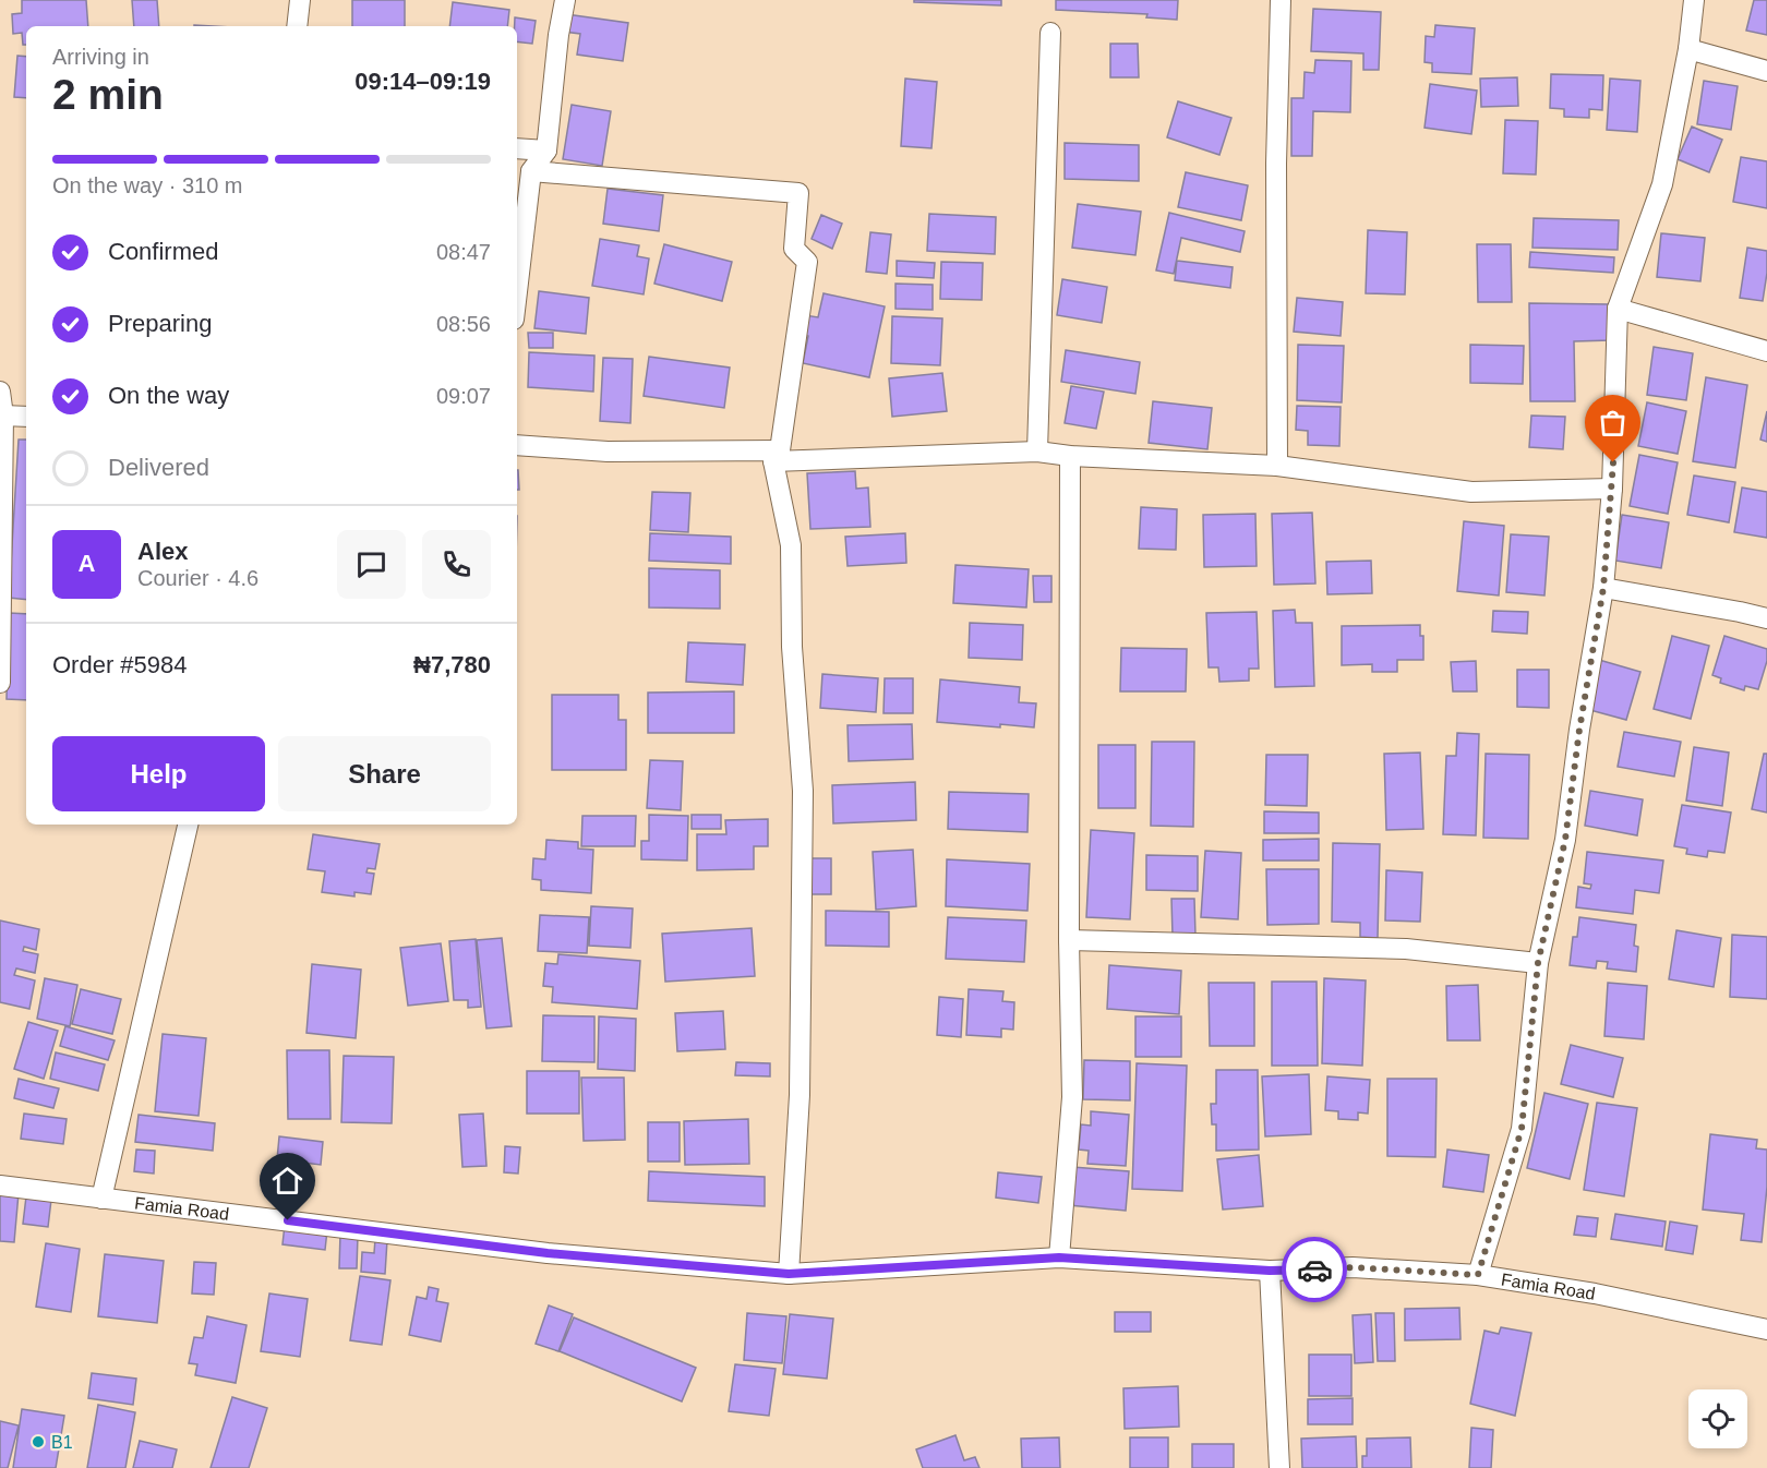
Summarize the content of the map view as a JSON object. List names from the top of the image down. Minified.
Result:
{"streets":{"street":["Famia Road"]},"places":["B1"],"page":{"heading":["2 min","Arriving in","09:14–09:19"],"panel":["Alex","Courier · 4.6","Order #5984","₦7,780"],"bar":"On the way · 310 m","list":[["Confirmed","08:47"],["Preparing","08:56"],["On the way","09:07"],"Delivered"],"round":"A","buttons":["Help","Share"]}}
